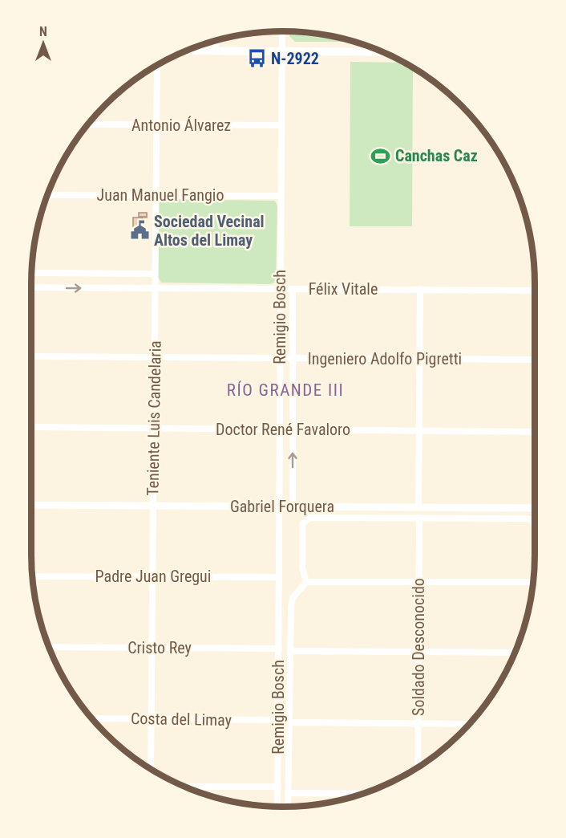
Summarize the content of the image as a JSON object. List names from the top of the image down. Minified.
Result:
{"streets":{"street":["Antonio Álvarez","Juan Manuel Fangio","Félix Vitale","Remigio Bosch","Ingeniero Adolfo Pigretti","Teniente Luis Candelaria","Doctor René Favaloro","Gabriel Forquera","Padre Juan Gregui","Soldado Desconocido","Cristo Rey","Costa del Limay"]},"crossings":[["Antonio Álvarez","Remigio Bosch"],["Antonio Álvarez","Teniente Luis Candelaria"],["Juan Manuel Fangio","Remigio Bosch"],["Juan Manuel Fangio","Teniente Luis Candelaria"],["Félix Vitale","Remigio Bosch"],["Félix Vitale","Teniente Luis Candelaria"],["Remigio Bosch","Ingeniero Adolfo Pigretti"],["Remigio Bosch","Doctor René Favaloro"],["Remigio Bosch","Gabriel Forquera"],["Remigio Bosch","Padre Juan Gregui"],["Remigio Bosch","Cristo Rey"],["Remigio Bosch","Costa del Limay"],["Ingeniero Adolfo Pigretti","Teniente Luis Candelaria"],["Teniente Luis Candelaria","Doctor René Favaloro"],["Teniente Luis Candelaria","Gabriel Forquera"],["Teniente Luis Candelaria","Padre Juan Gregui"],["Teniente Luis Candelaria","Cristo Rey"],["Teniente Luis Candelaria","Costa del Limay"],["Gabriel Forquera","Soldado Desconocido"]],"districts":["RÍO GRANDE III"],"places":{"bus stop":["N-2922"],"sports":["Canchas Caz"],"public building":["Sociedad Vecinal Altos del Limay"]},"north":"top"}
